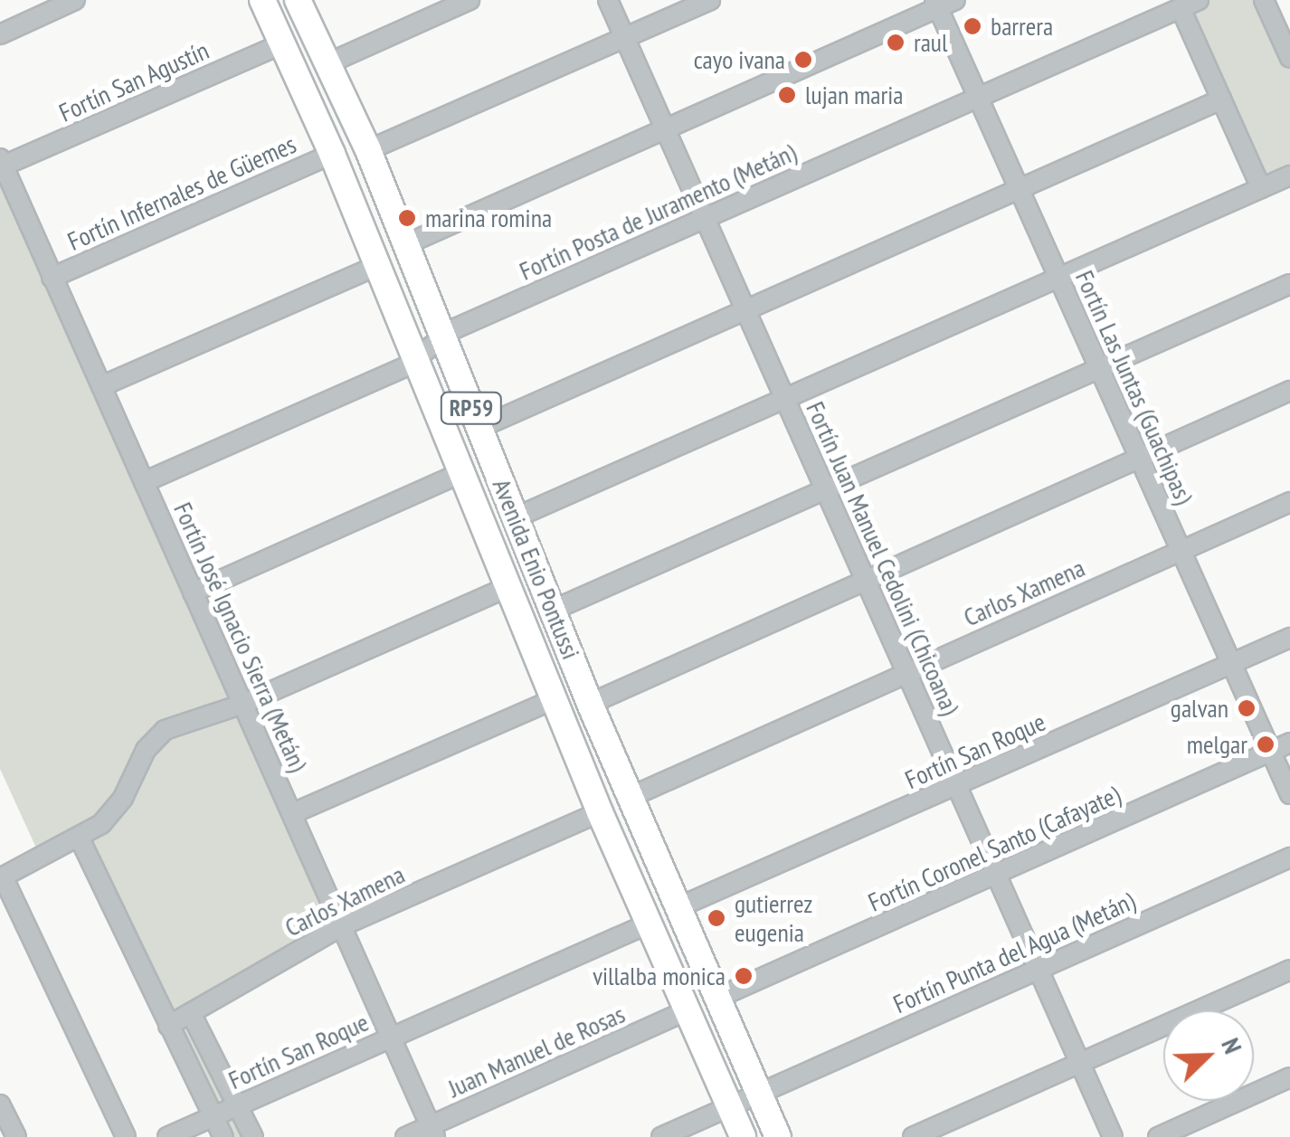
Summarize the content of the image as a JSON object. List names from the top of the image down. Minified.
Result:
{"streets":{"main road":["RP59","Avenida Enio Pontussi"],"street":["Fortín San Agustín","Fortín Infernales de Güemes","Fortín Posta de Juramento (Metán)","Fortín Las Juntas (Guachipas)","Fortín Juan Manuel Cedolini (Chicoana)","Carlos Xamena","Fortín José Ignacio Sierra (Metán)","Fortín San Roque","Fortín Coronel Santo (Cafayate)","Fortín Punta del Agua (Metán)","Juan Manuel de Rosas"]},"crossings":[["Fortín San Agustín","Avenida Enio Pontussi"],["Fortín San Agustín","Fortín José Ignacio Sierra (Metán)"],["Fortín Infernales de Güemes","Avenida Enio Pontussi"],["Fortín Infernales de Güemes","Fortín José Ignacio Sierra (Metán)"],["Fortín Posta de Juramento (Metán)","Fortín Las Juntas (Guachipas)"],["Fortín Posta de Juramento (Metán)","Fortín Juan Manuel Cedolini (Chicoana)"],["Fortín Posta de Juramento (Metán)","Avenida Enio Pontussi"],["Fortín Posta de Juramento (Metán)","Fortín José Ignacio Sierra (Metán)"],["Fortín Las Juntas (Guachipas)","Carlos Xamena"],["Fortín Las Juntas (Guachipas)","Fortín San Roque"],["Fortín Las Juntas (Guachipas)","Fortín Coronel Santo (Cafayate)"],["Fortín Juan Manuel Cedolini (Chicoana)","Carlos Xamena"],["Fortín Juan Manuel Cedolini (Chicoana)","Fortín San Roque"],["Fortín Juan Manuel Cedolini (Chicoana)","Fortín Coronel Santo (Cafayate)"],["Fortín Juan Manuel Cedolini (Chicoana)","Fortín Punta del Agua (Metán)"],["Avenida Enio Pontussi","Carlos Xamena"],["Avenida Enio Pontussi","Fortín San Roque"],["Avenida Enio Pontussi","Fortín Coronel Santo (Cafayate)"],["Avenida Enio Pontussi","Fortín Punta del Agua (Metán)"],["Avenida Enio Pontussi","Juan Manuel de Rosas"],["Carlos Xamena","Fortín José Ignacio Sierra (Metán)"],["Fortín José Ignacio Sierra (Metán)","Fortín San Roque"],["Fortín José Ignacio Sierra (Metán)","Juan Manuel de Rosas"]],"places":["barrera","raul","cayo ivana","lujan maria","marina romina","galvan","melgar","gutierrez eugenia","villalba monica"],"north":"top right"}
